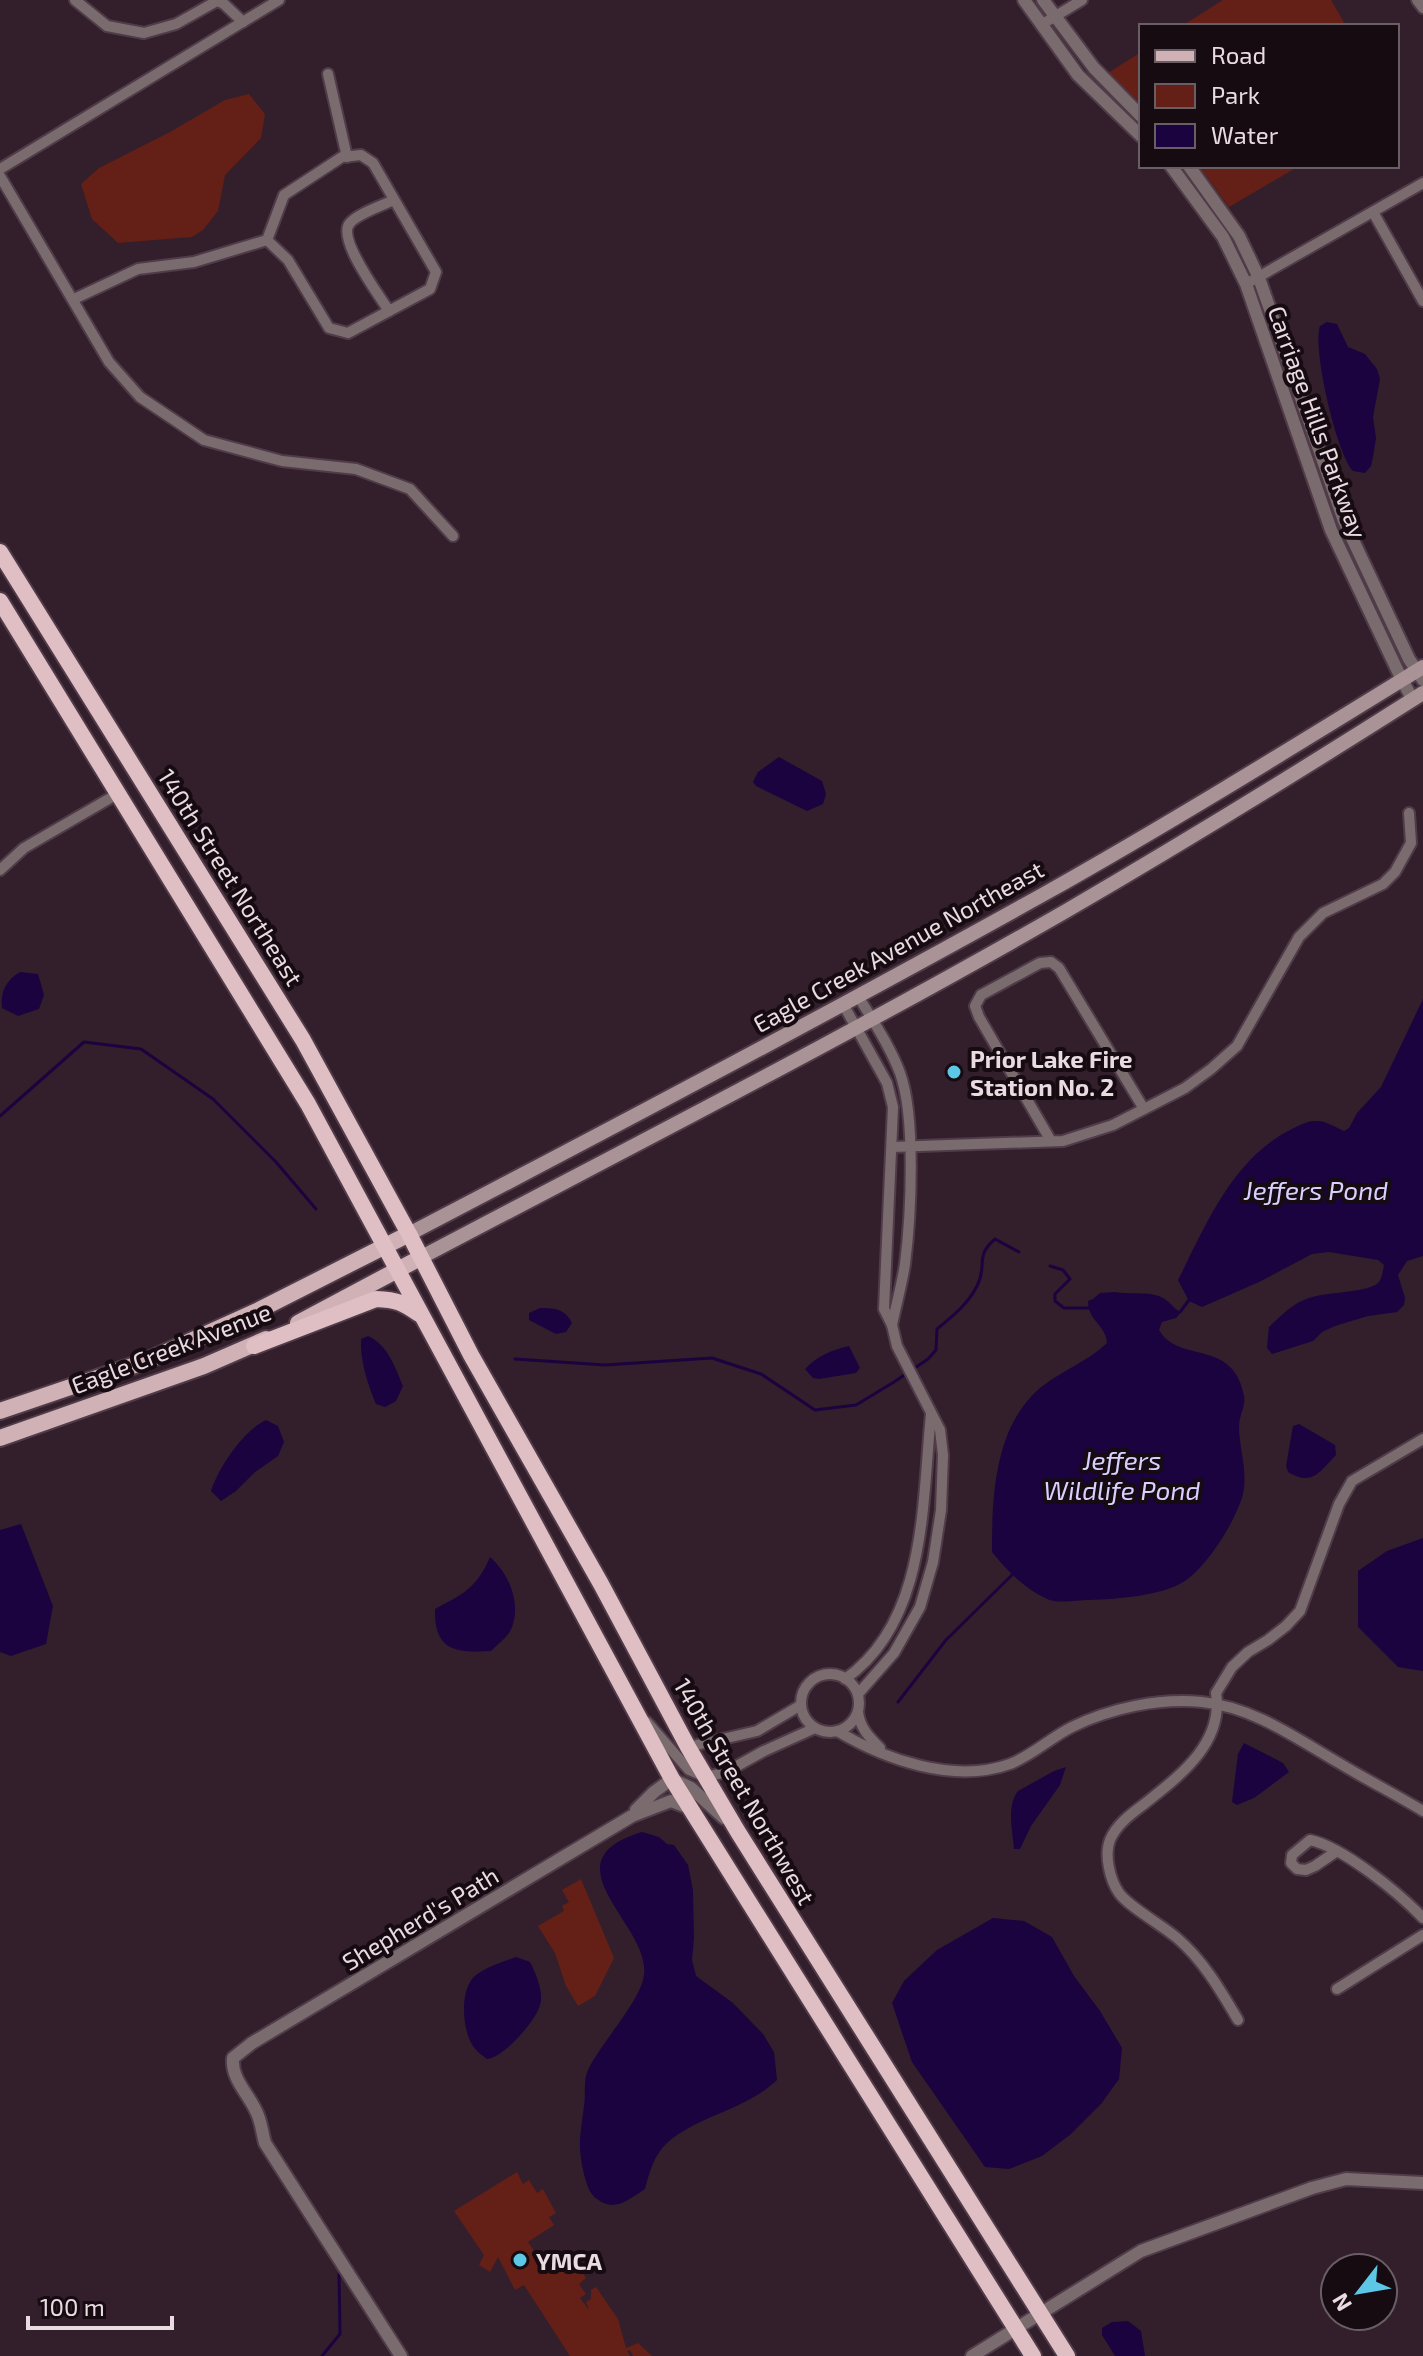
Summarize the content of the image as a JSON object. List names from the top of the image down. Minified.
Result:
{"streets":{"highway":["140th Street Northeast","140th Street Northwest"],"main road":["Eagle Creek Avenue Northeast","Eagle Creek Avenue"],"street":["Carriage Hills Parkway","Shepherd's Path"]},"crossings":[["Carriage Hills Parkway","Eagle Creek Avenue Northeast"],["140th Street Northeast","Eagle Creek Avenue Northeast"],["140th Street Northeast","140th Street Northwest"],["Eagle Creek Avenue Northeast","Eagle Creek Avenue"],["Eagle Creek Avenue Northeast","140th Street Northwest"]],"water":["Jeffers Pond","Jeffers Wildlife Pond"],"places":["Prior Lake Fire Station No. 2","YMCA"],"legend":["Road","Park","Water"],"scale_bar":"100 m","north":"bottom left"}
